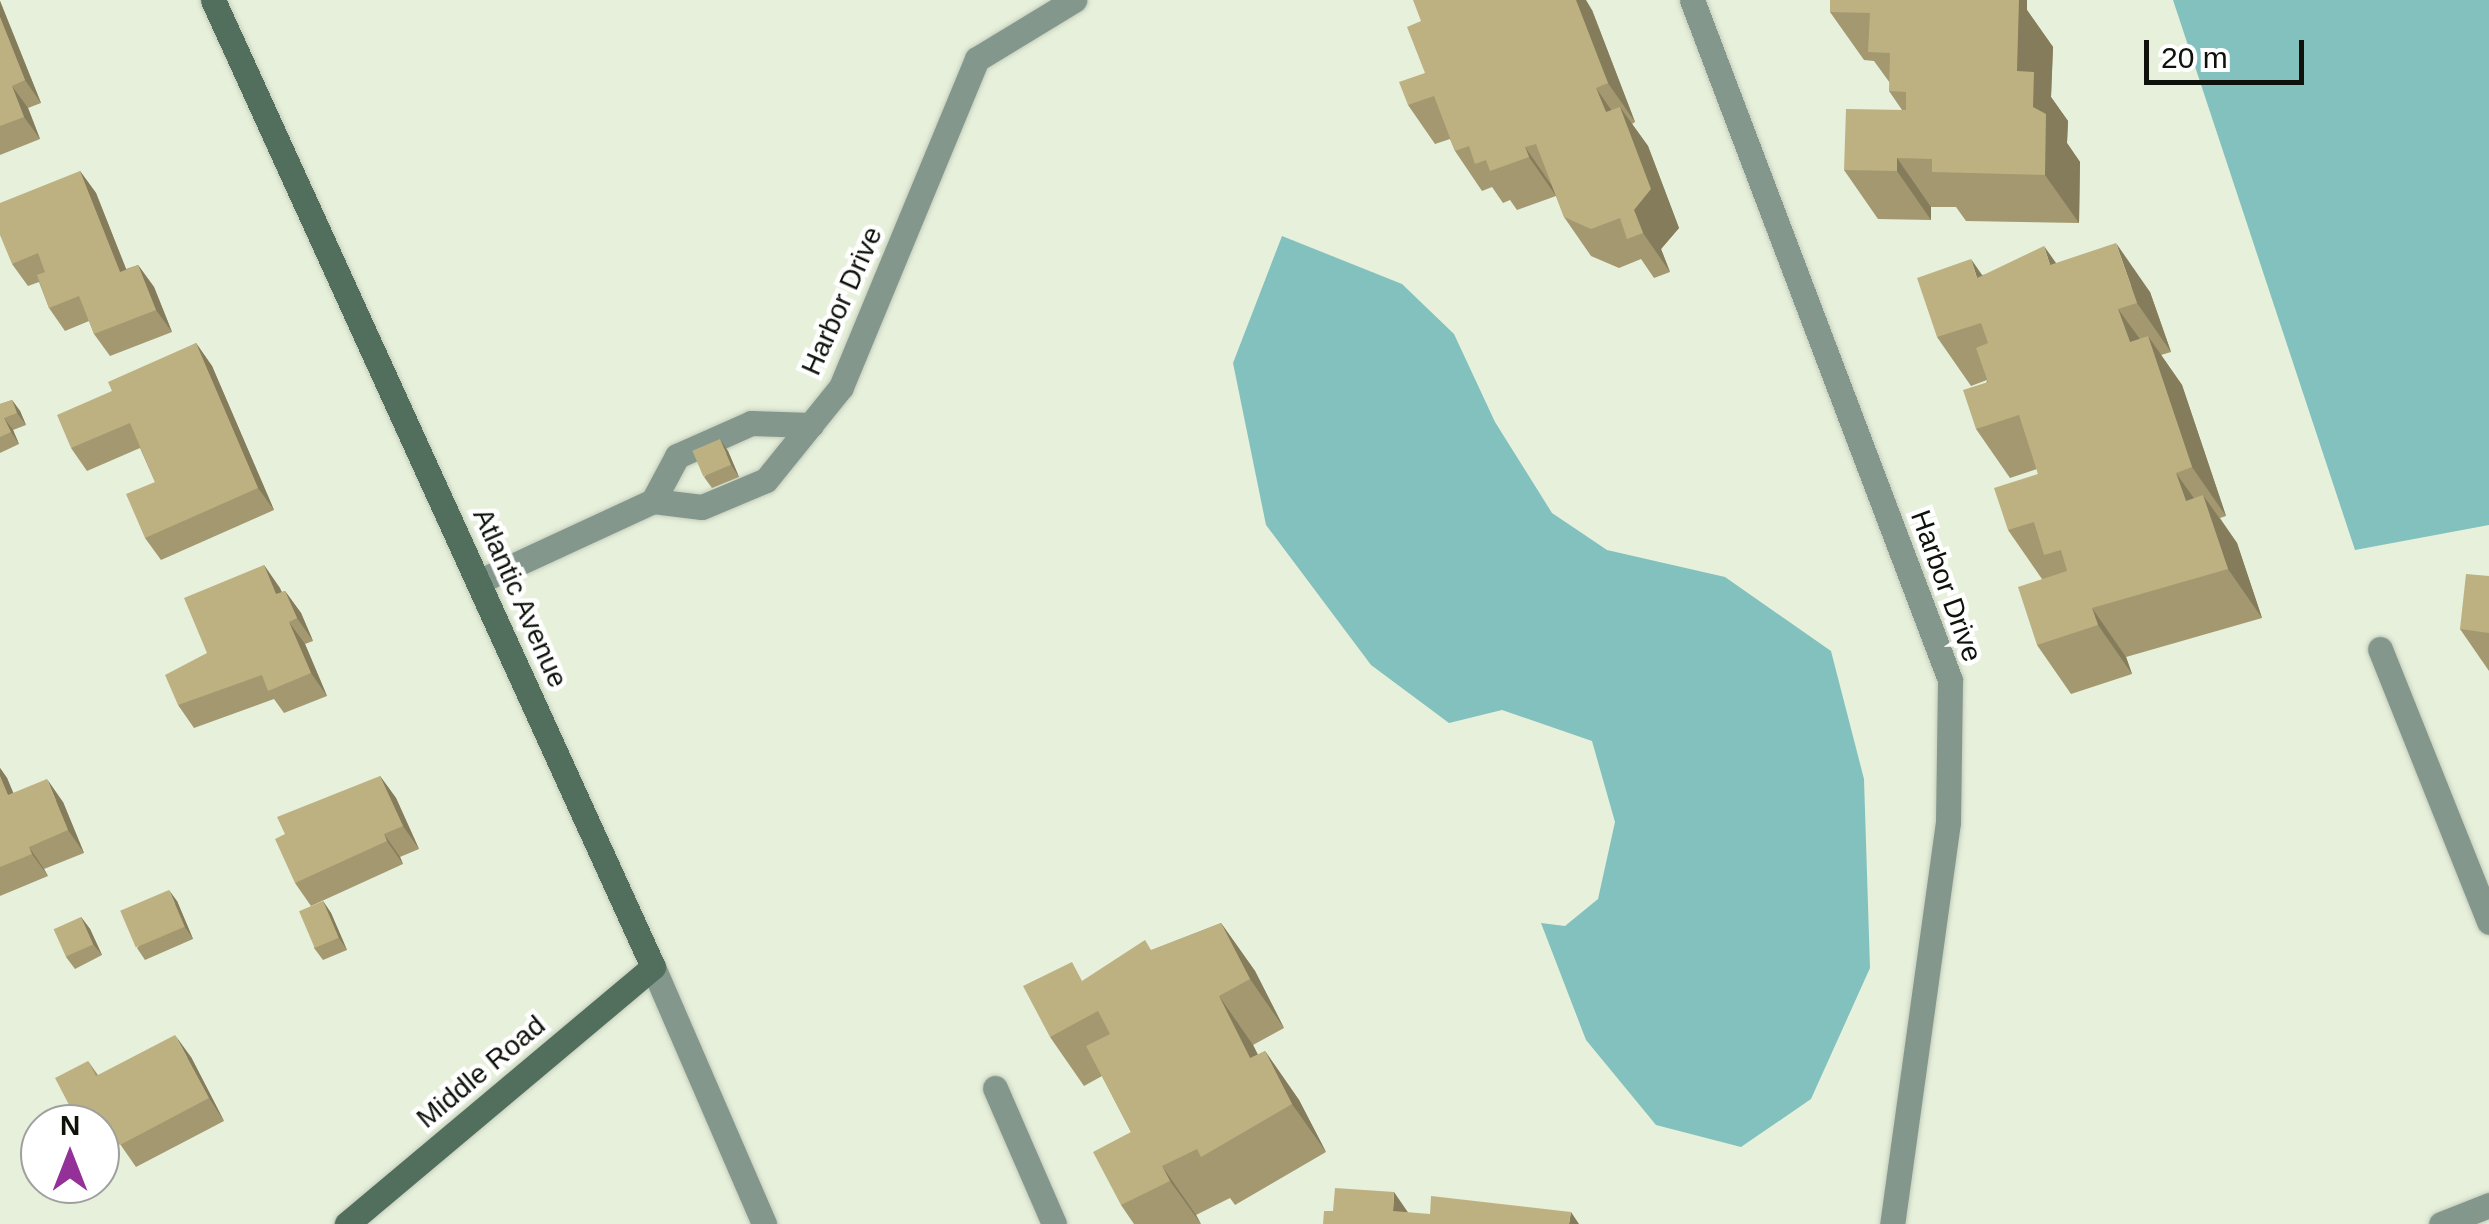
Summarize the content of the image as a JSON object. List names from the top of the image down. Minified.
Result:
{"streets":{"main road":["Atlantic Avenue","Middle Road"],"street":["Harbor Drive"]},"crossings":[["Atlantic Avenue","Middle Road"]],"scale_bar":"20 m","north":"top"}
